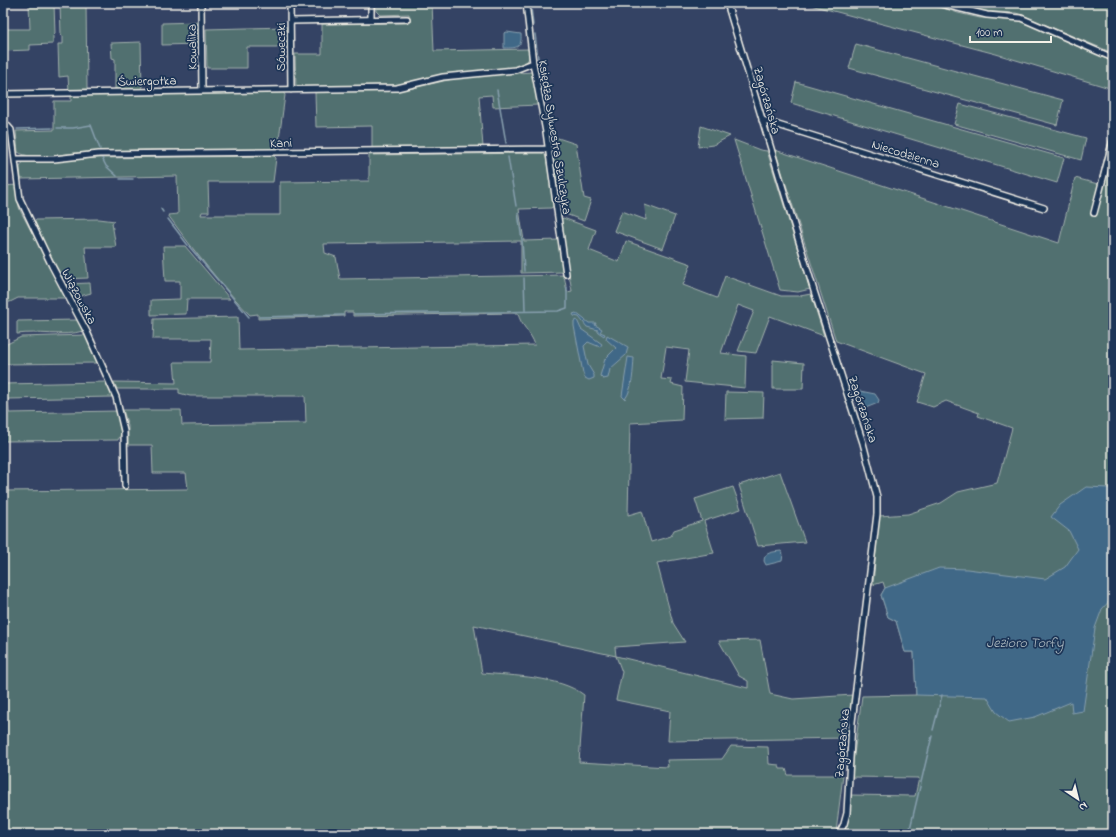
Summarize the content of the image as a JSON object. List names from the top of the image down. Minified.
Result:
{"streets":{"street":["Kowalika","Sóweczki","Świergotka","Zagórzańska","Księdza Sylwestra Szulczyka","Kani","Niecodzienna","Wiązowska"]},"crossings":[["Kowalika","Świergotka"],["Sóweczki","Świergotka"],["Świergotka","Księdza Sylwestra Szulczyka"],["Zagórzańska","Niecodzienna"],["Księdza Sylwestra Szulczyka","Kani"],["Kani","Wiązowska"]],"water":["Jezioro Torfy"],"scale_bar":"100 m","north":"bottom right"}
